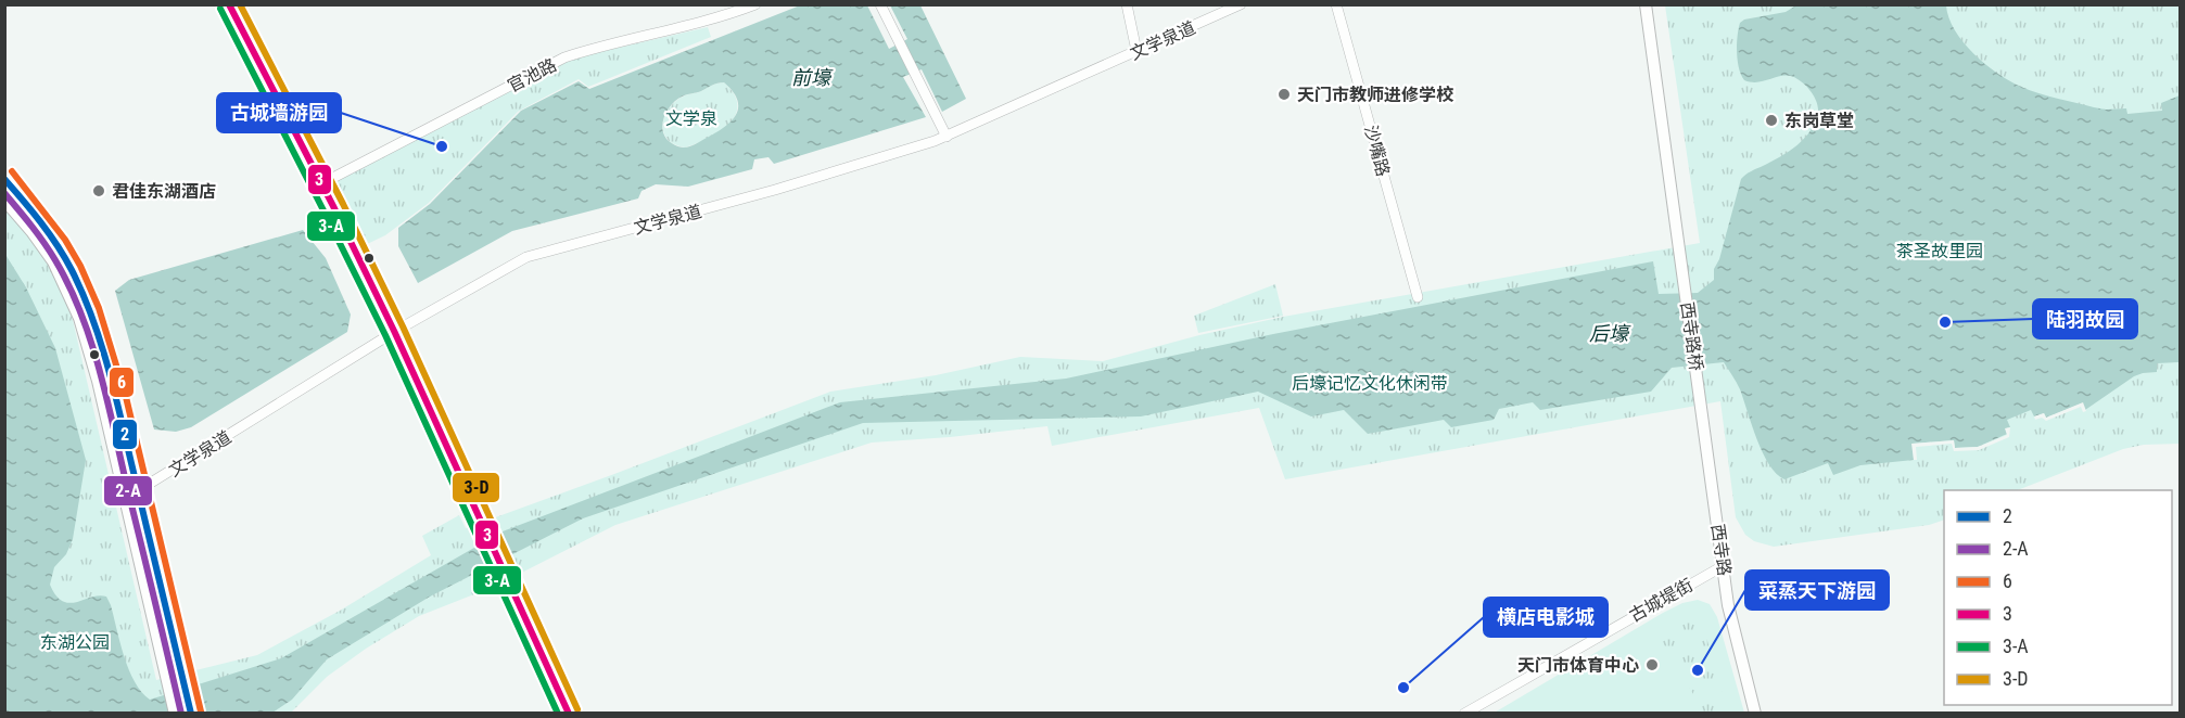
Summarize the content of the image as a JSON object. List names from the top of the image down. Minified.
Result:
{"streets":{"street":["文学泉道","官池路","沙嘴路","西寺路桥","西寺路","古城堤街"]},"crossings":[["西寺路桥","西寺路"],["西寺路","古城堤街"]],"water":["前壕","后壕"],"parks":["文学泉","茶圣故里园","后壕记忆文化休闲带","东湖公园"],"places":["天门市教师进修学校","东岗草堂","古城墙游园","君佳东湖酒店","陆羽故园","天门市体育中心","菜蒸天下游园","横店电影城"],"lines":["transit line 3","transit line 3-D","transit line 3-A","transit line 6","transit line 2","transit line 2-A"],"legend":["2","2-A","6","3","3-A","3-D"]}
